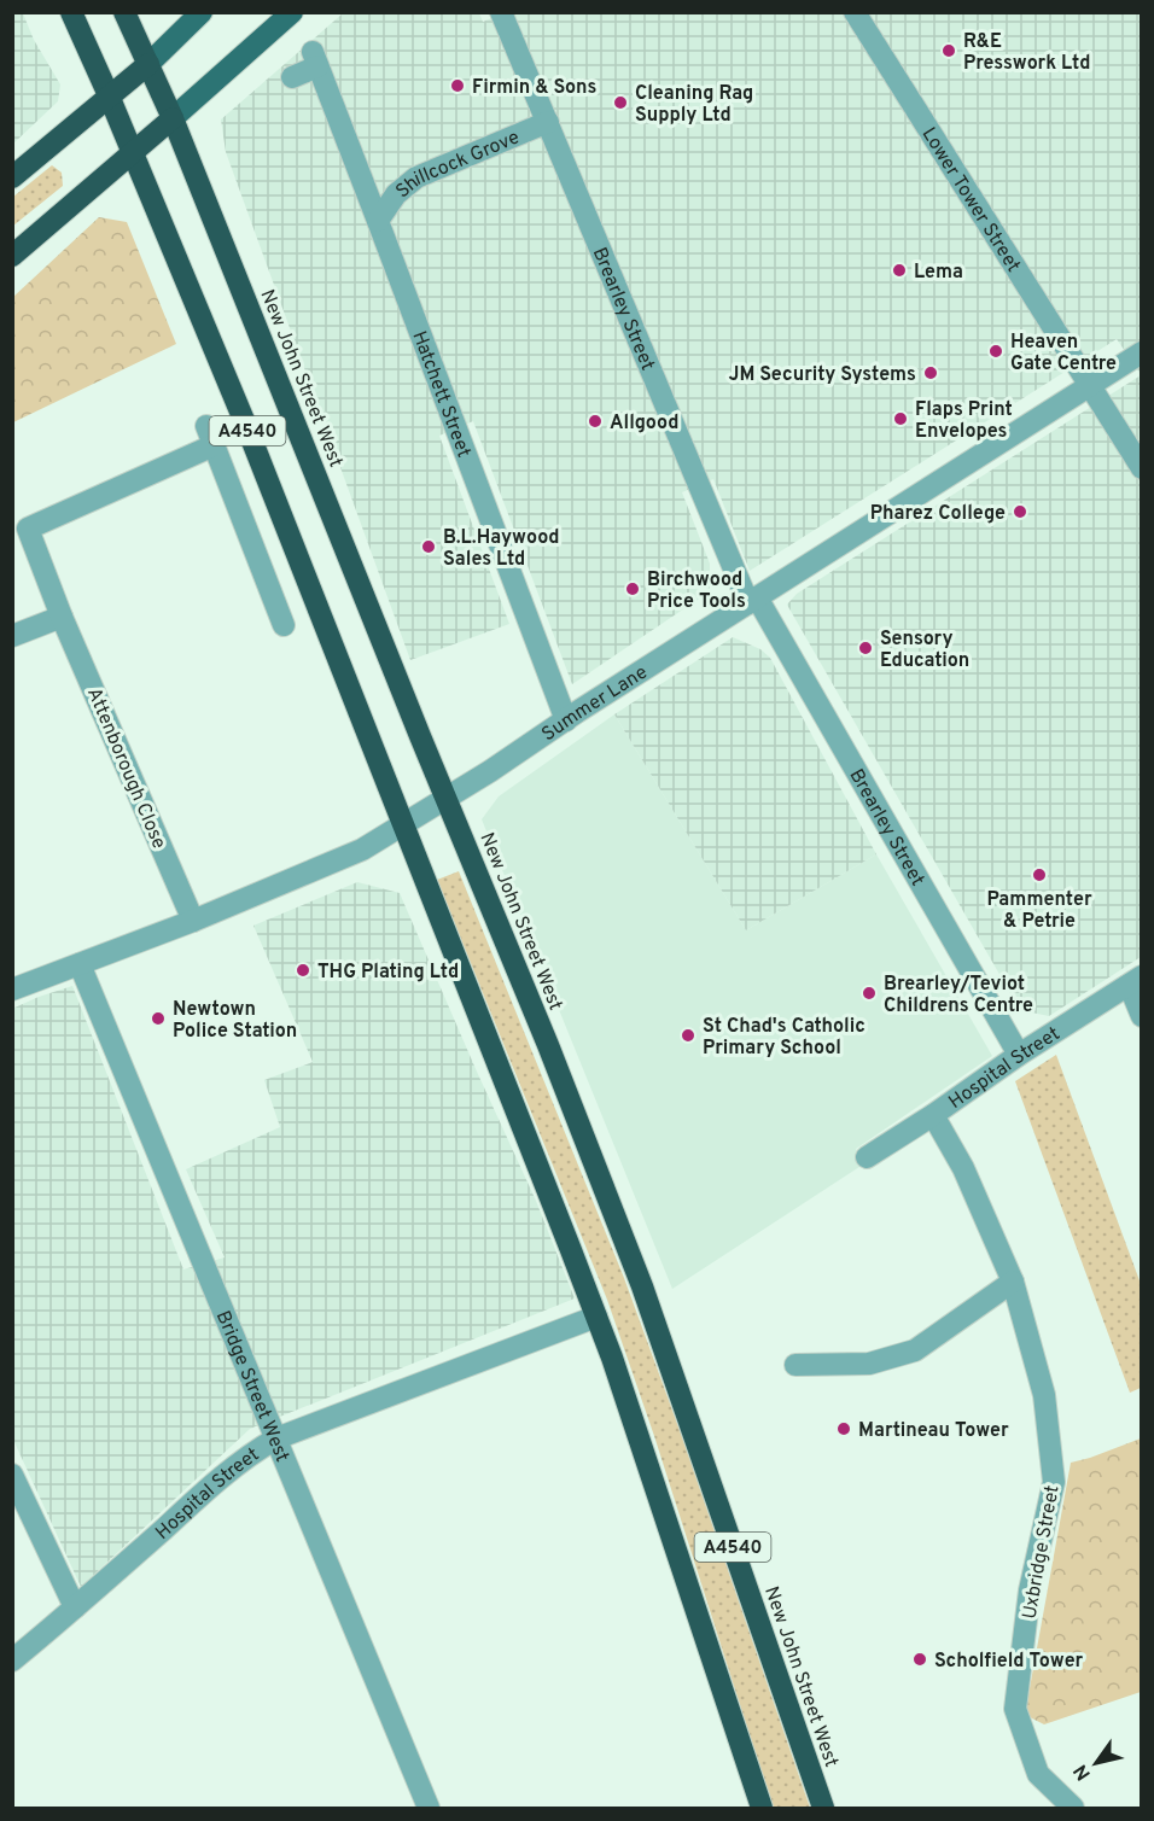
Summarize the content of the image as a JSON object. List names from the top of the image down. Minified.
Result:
{"streets":{"highway":["New John Street West","A4540"],"street":["Shillcock Grove","Lower Tower Street","Brearley Street","Hatchett Street","Summer Lane","Attenborough Close","Hospital Street","Bridge Street West","Uxbridge Street"]},"crossings":[["Shillcock Grove","Brearley Street"],["Shillcock Grove","Hatchett Street"],["Lower Tower Street","Summer Lane"],["Brearley Street","Summer Lane"],["Brearley Street","Hospital Street"],["New John Street West","A4540"],["New John Street West","Summer Lane"],["Hatchett Street","Summer Lane"],["A4540","Summer Lane"],["A4540","Hospital Street"],["Summer Lane","Attenborough Close"],["Summer Lane","Bridge Street West"],["Hospital Street","Bridge Street West"],["Hospital Street","Uxbridge Street"]],"places":["R&E Presswork Ltd","Firmin & Sons","Cleaning Rag Supply Ltd","Lema","Heaven Gate Centre","JM Security Systems","Flaps Print Envelopes","Allgood","Pharez College","B.L.Haywood Sales Ltd","Birchwood Price Tools","Sensory Education","Pammenter & Petrie","THG Plating Ltd","Brearley/Teviot Childrens Centre","Newtown Police Station","St Chad's Catholic Primary School","Martineau Tower","Scholfield Tower"],"north":"bottom left"}
